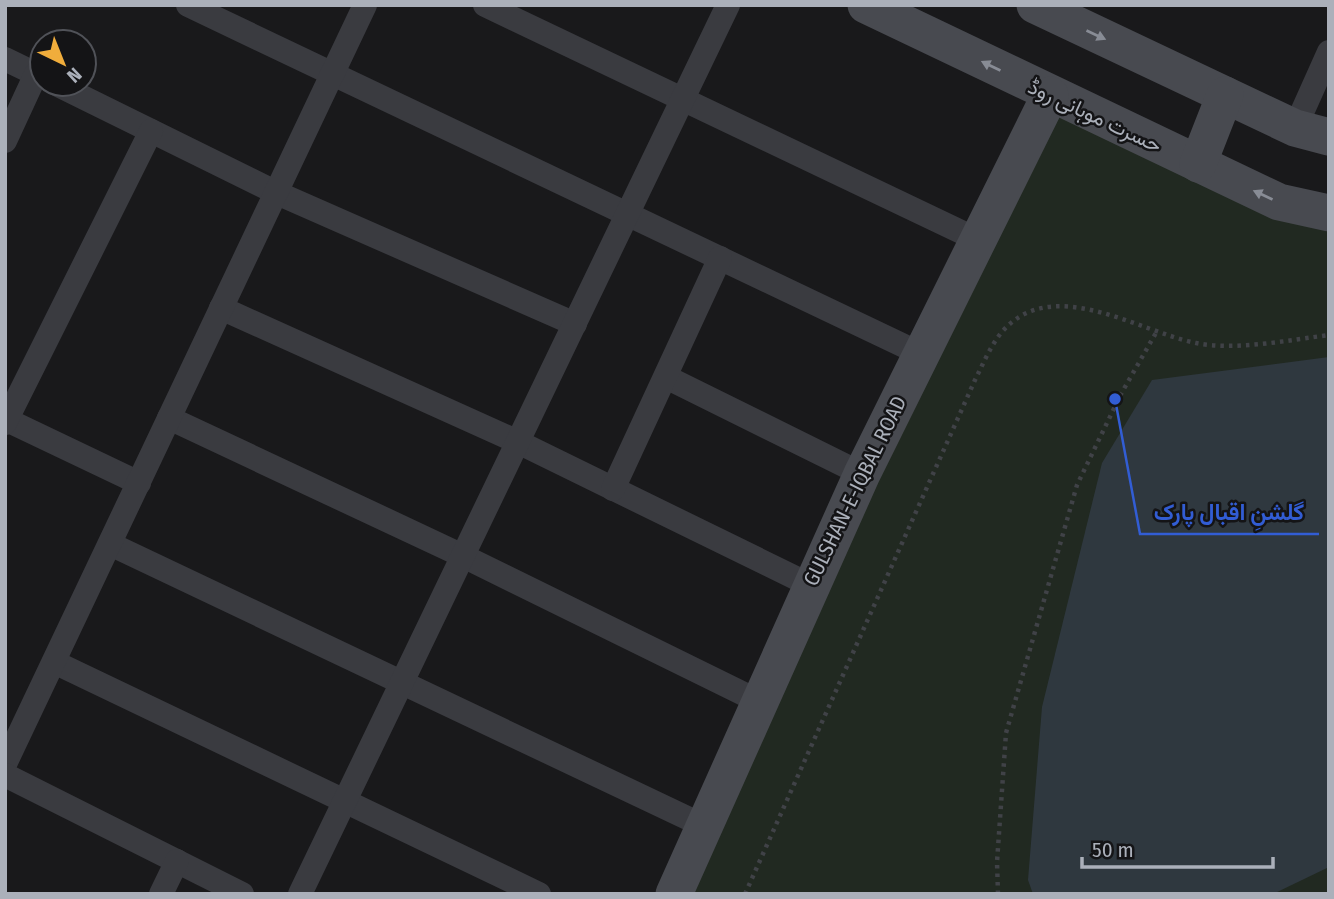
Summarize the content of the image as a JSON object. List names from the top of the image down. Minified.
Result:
{"streets":{"street":["حسرت موہانی روڈ","GULSHAN-E-IQBAL ROAD"]},"crossings":[["حسرت موہانی روڈ","GULSHAN-E-IQBAL ROAD"]],"places":["گلشنِ اقبال پارک"],"scale_bar":"50 m","north":"bottom right"}
